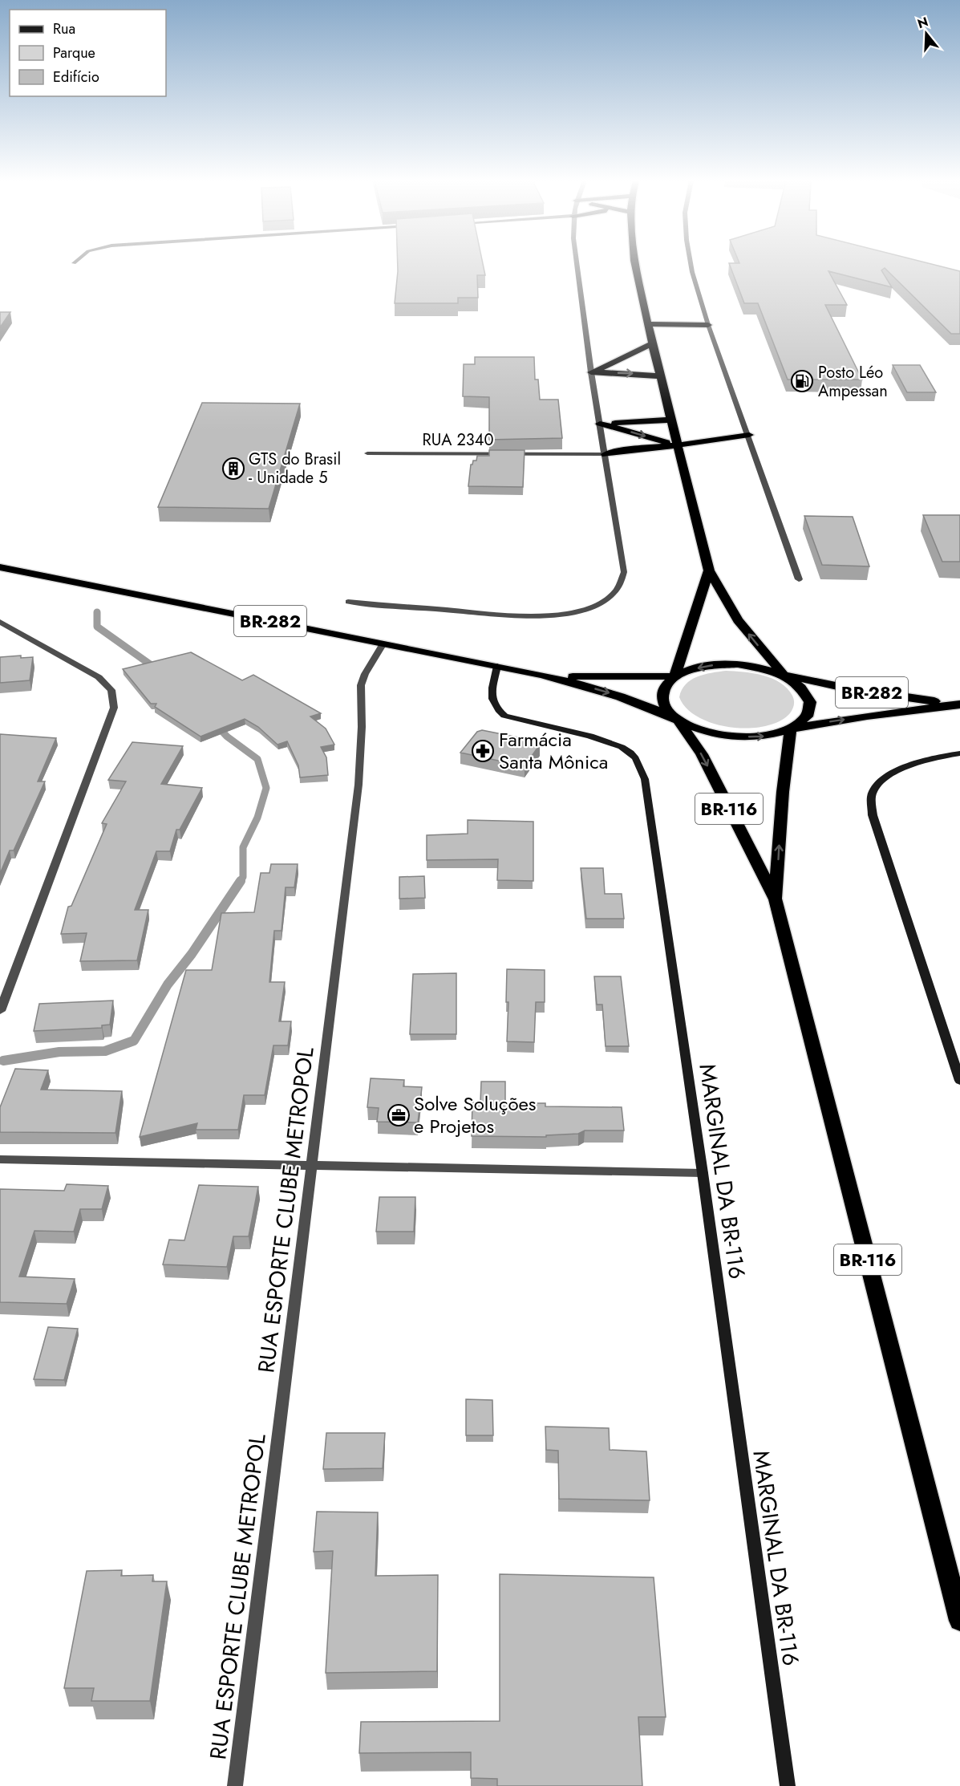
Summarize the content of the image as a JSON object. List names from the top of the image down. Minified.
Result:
{"streets":{"highway":["BR-282","BR-116"],"street":["RUA 2340","MARGINAL DA BR-116","RUA ESPORTE CLUBE METROPOL"]},"crossings":[["BR-282","BR-116"],["BR-282","MARGINAL DA BR-116"],["BR-282","RUA ESPORTE CLUBE METROPOL"]],"places":{"fuel station":["Posto Léo Ampessan"],"building":["GTS do Brasil - Unidade 5"],"pharmacy":["Farmácia Santa Mônica"],"office":["Solve Soluções e Projetos"]},"legend":["Rua","Parque","Edifício"],"north":"top"}
